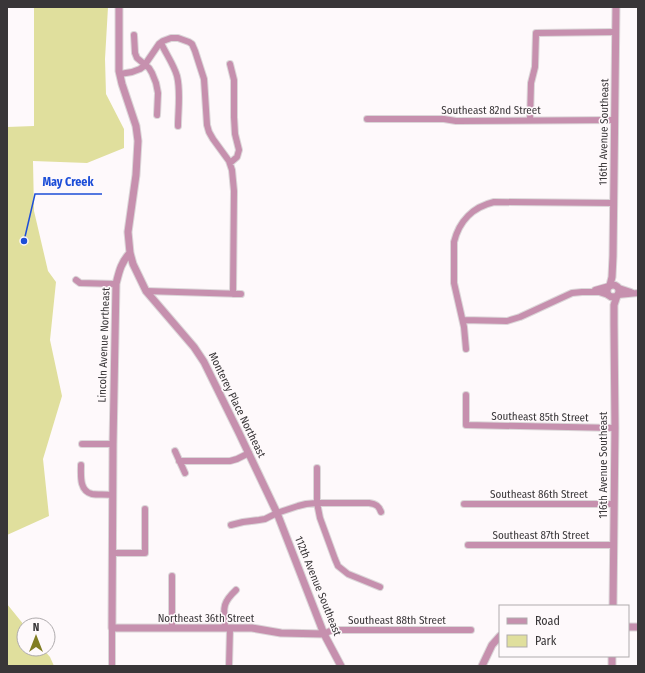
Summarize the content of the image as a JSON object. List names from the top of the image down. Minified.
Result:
{"streets":{"street":["Southeast 82nd Street","116th Avenue Southeast","Lincoln Avenue Northeast","Monterey Place Northeast","Southeast 85th Street","Southeast 86th Street","Southeast 87th Street","112th Avenue Southeast","Northeast 36th Street","Southeast 88th Street"]},"crossings":[["Southeast 82nd Street","116th Avenue Southeast"],["116th Avenue Southeast","Southeast 85th Street"],["116th Avenue Southeast","Southeast 86th Street"],["116th Avenue Southeast","Southeast 87th Street"],["Lincoln Avenue Northeast","Monterey Place Northeast"],["Lincoln Avenue Northeast","Northeast 36th Street"],["Monterey Place Northeast","112th Avenue Southeast"],["112th Avenue Southeast","Northeast 36th Street"],["112th Avenue Southeast","Southeast 88th Street"],["Northeast 36th Street","Southeast 88th Street"]],"places":["May Creek"],"legend":["Road","Park"],"north":"top"}
